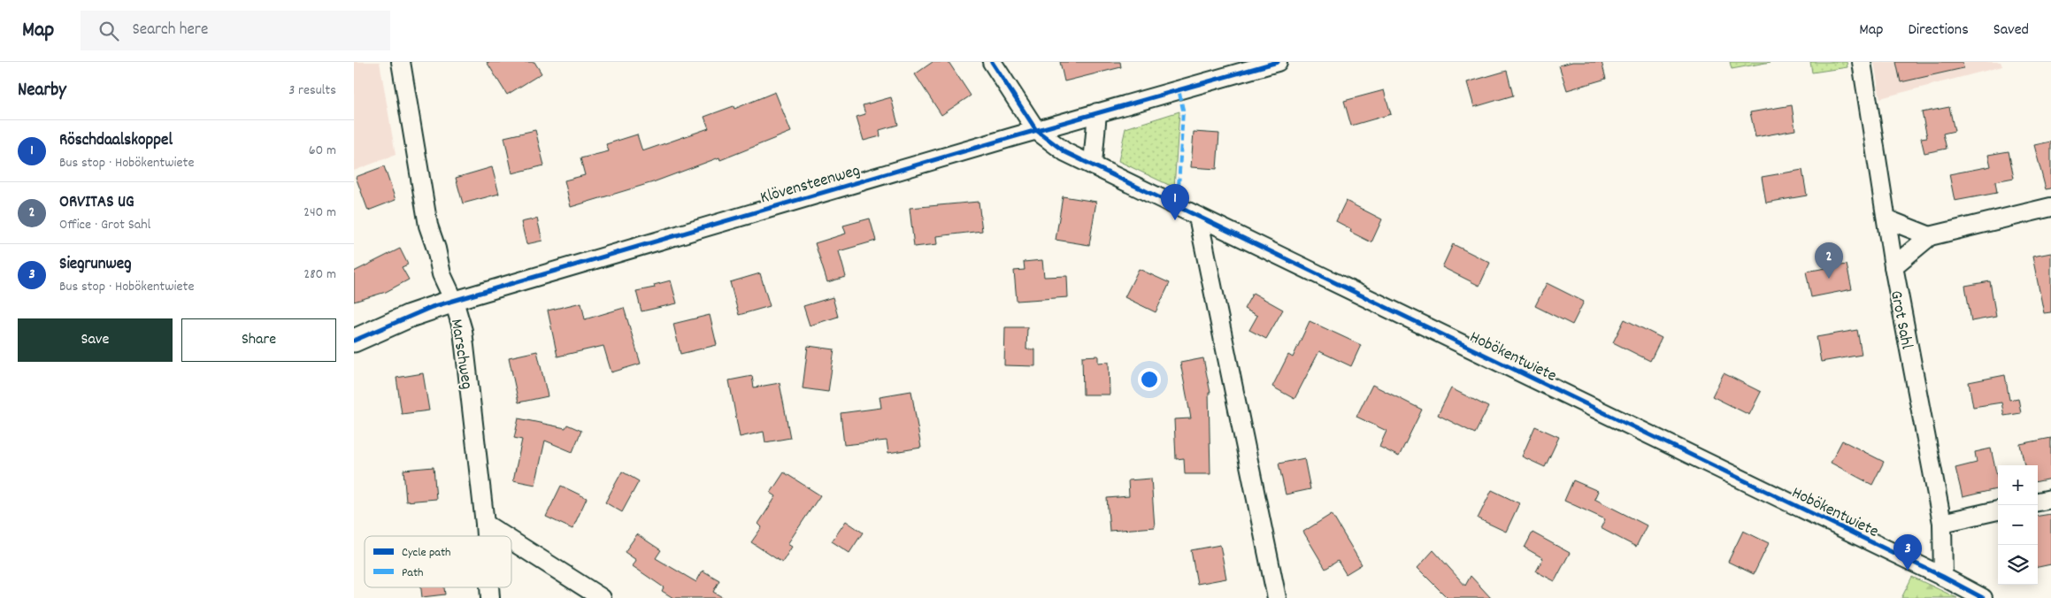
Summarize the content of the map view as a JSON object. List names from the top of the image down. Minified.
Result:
{"streets":{"street":["Klövensteenweg","Grot Sahl","Marschweg","Hobökentwiete"]},"crossings":[["Klövensteenweg","Marschweg"],["Klövensteenweg","Hobökentwiete"],["Grot Sahl","Hobökentwiete"]],"legend":["Cycle path","Path"],"page":{"header":"Map","search":"Search here","nav":["Map","Directions","Saved"],"heading":["Nearby","3 results"],"list":[{"mark":"1","name":"Röschdaalskoppel","note":"Bus stop · Hobökentwiete","value":"60 m"},{"mark":"2","name":"ORVITAS UG","note":"Office · Grot Sahl","value":"240 m"},{"mark":"3","name":"Siegrunweg","note":"Bus stop · Hobökentwiete","value":"280 m"}],"pins":["1","2","3"],"buttons":["Save","Share"],"map_buttons":["+","−"]}}
